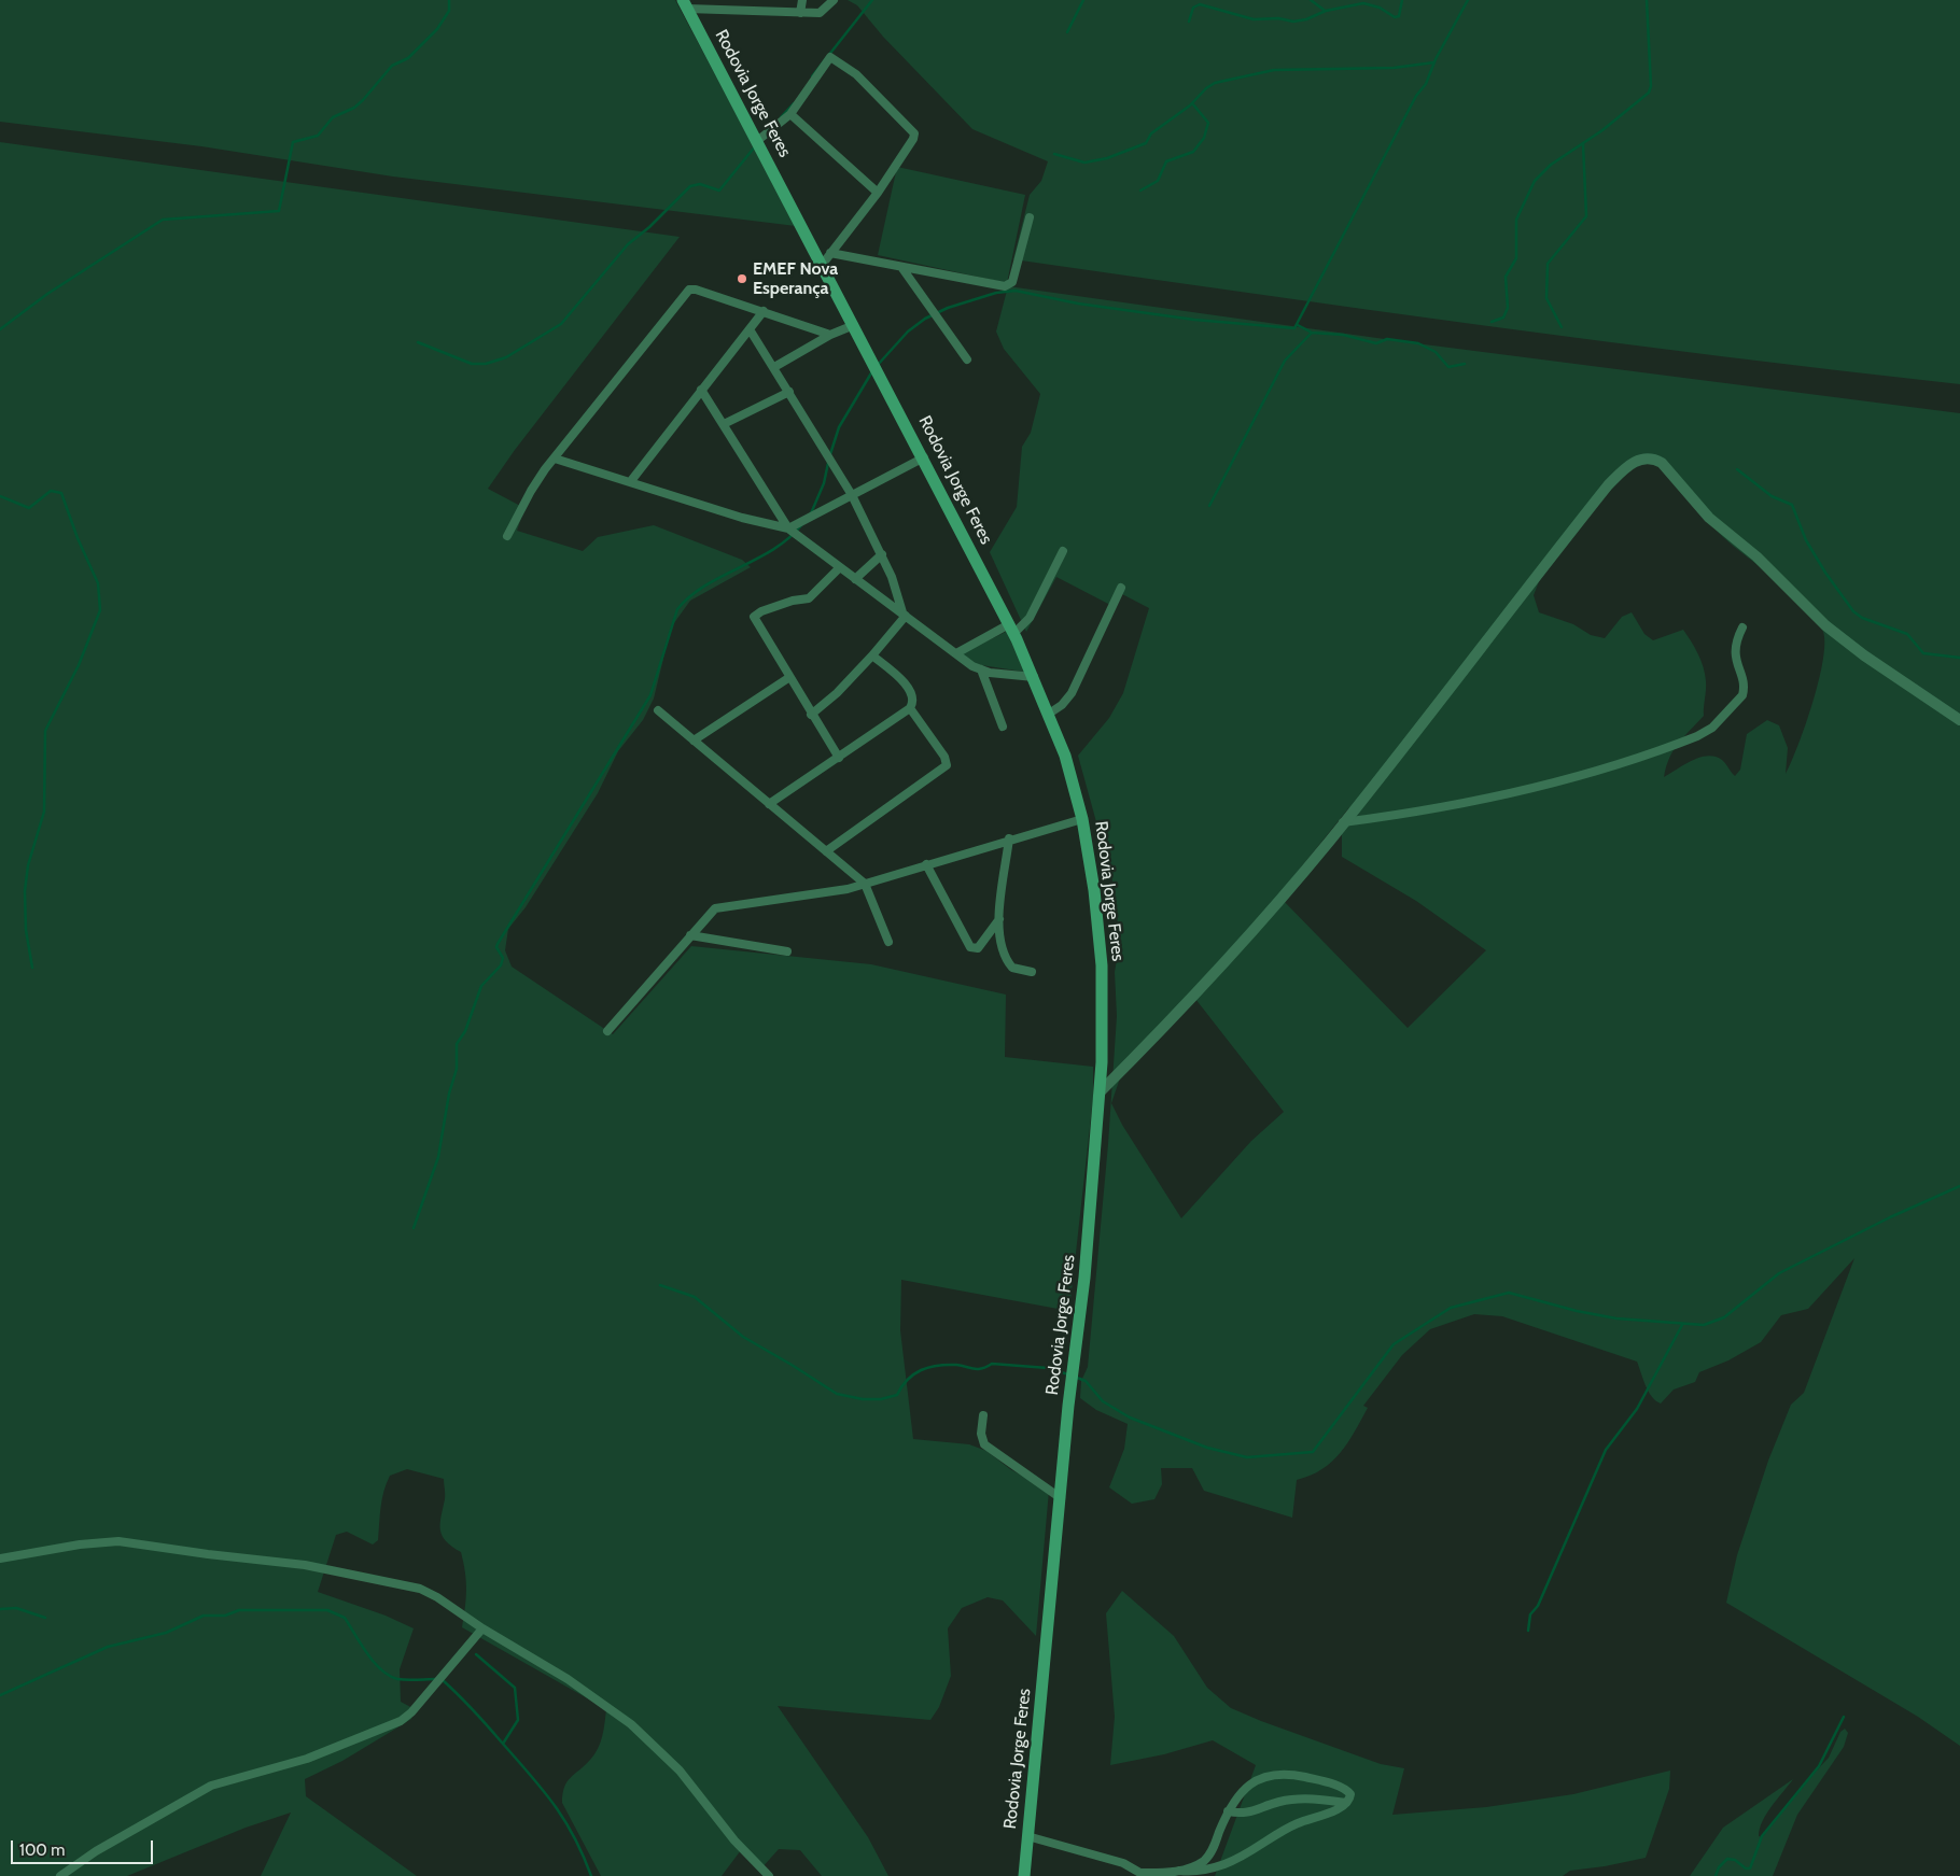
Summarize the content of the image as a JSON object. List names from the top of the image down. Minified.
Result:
{"streets":{"main road":["Rodovia Jorge Feres"]},"places":["EMEF Nova Esperança"],"scale_bar":"100 m"}
